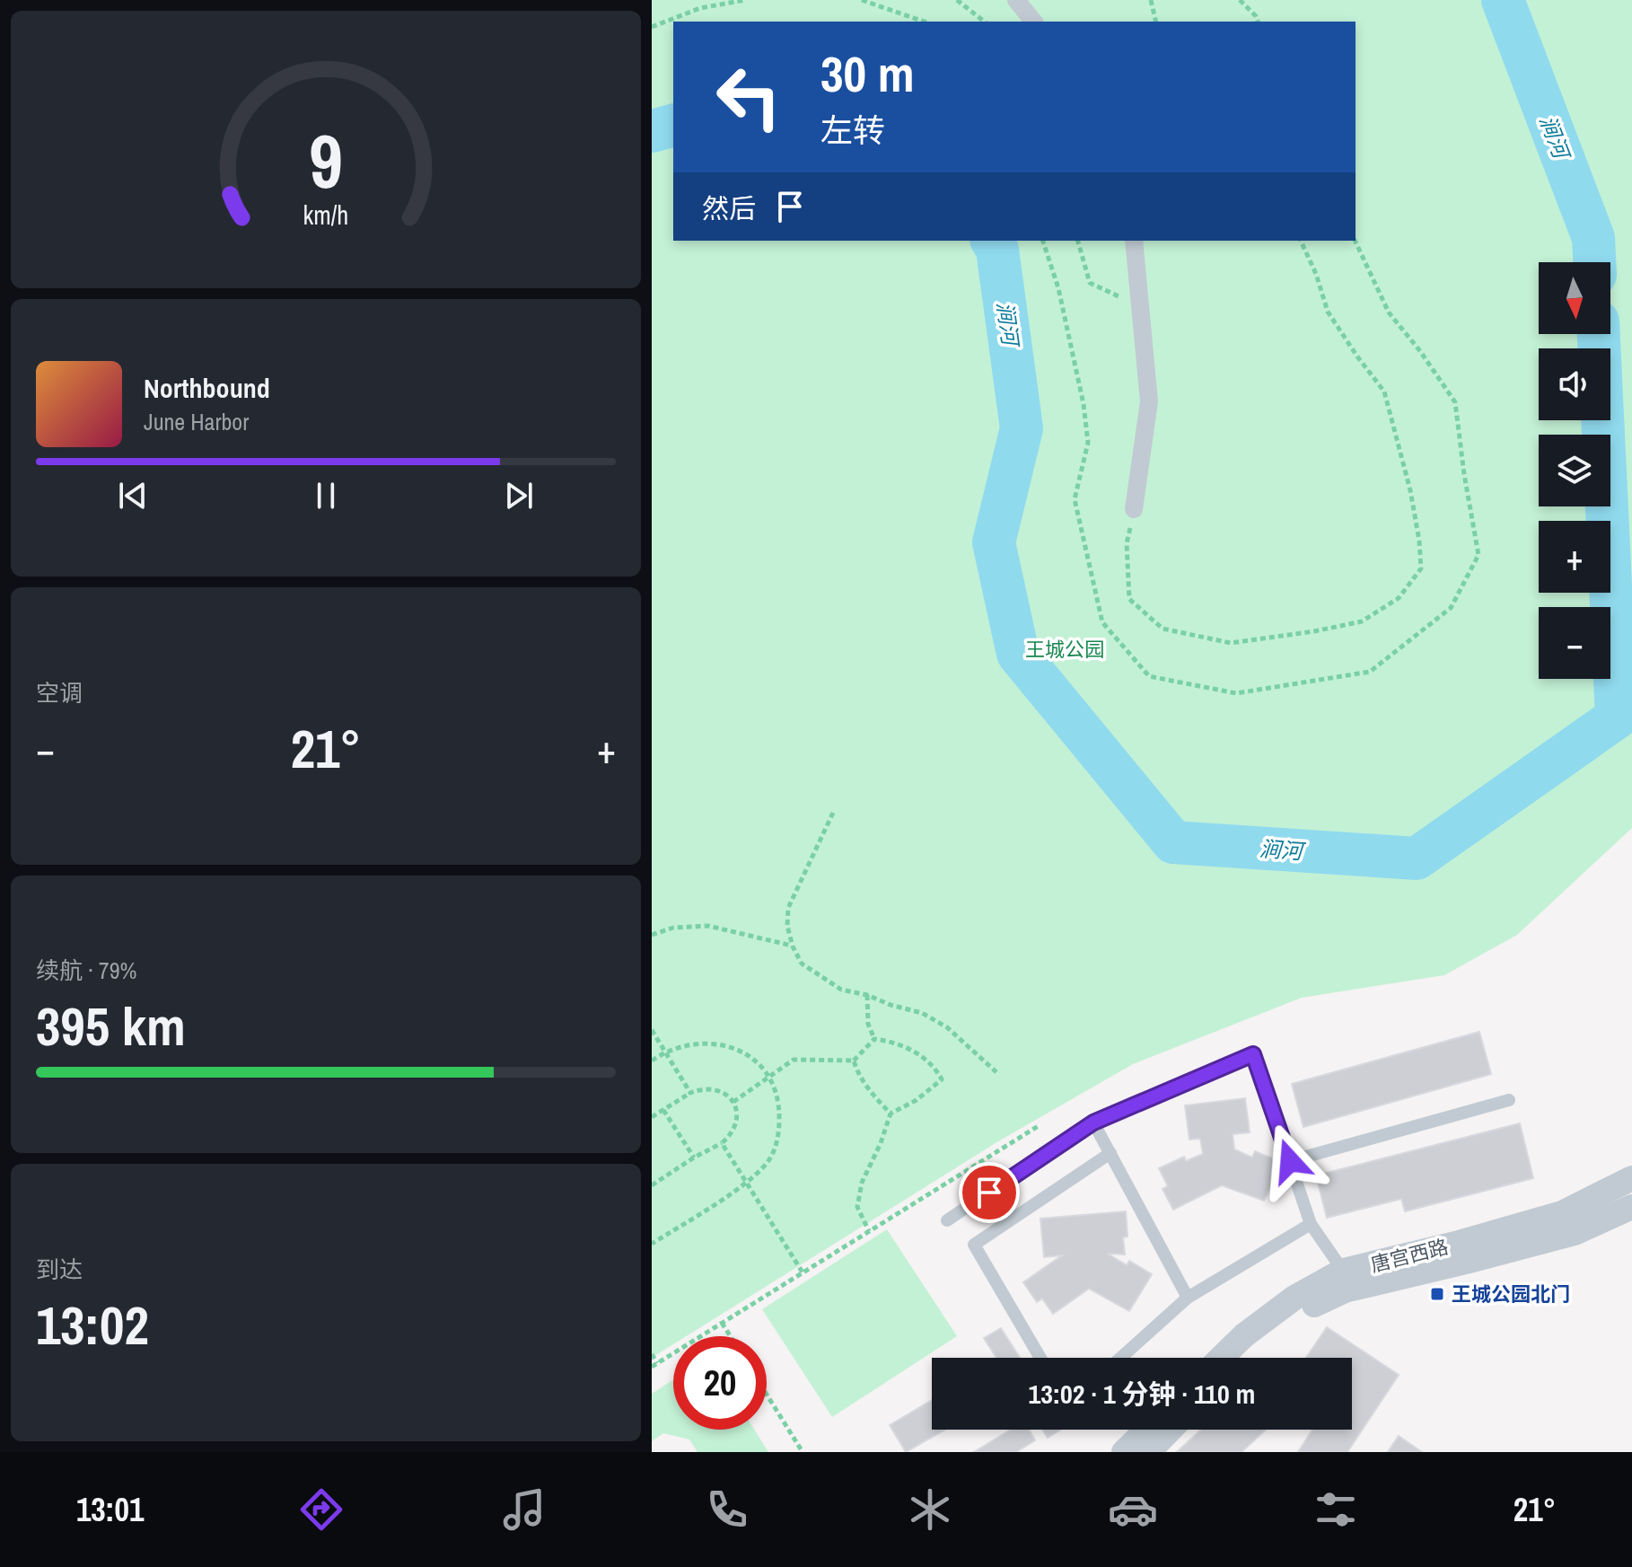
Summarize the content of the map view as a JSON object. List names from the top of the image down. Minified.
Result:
{"streets":{"street":["唐宫西路"]},"water":["涧河"],"parks":["王城公园"],"places":{"transit":["王城公园北门"]},"north":"bottom","page":{"turn":["30 m","左转"],"then":"然后","map_buttons":["+","−"],"song":["Northbound","June Harbor"],"tile":["空调",["续航 · 79%","395 km"],["到达","13:02"]],"heat":["−","21°","+"],"limit":"20","trip":"13:02 · 1 分钟 · 110 m","tabs":["13:01","21°"],"gauge":["9","km/h"]}}
